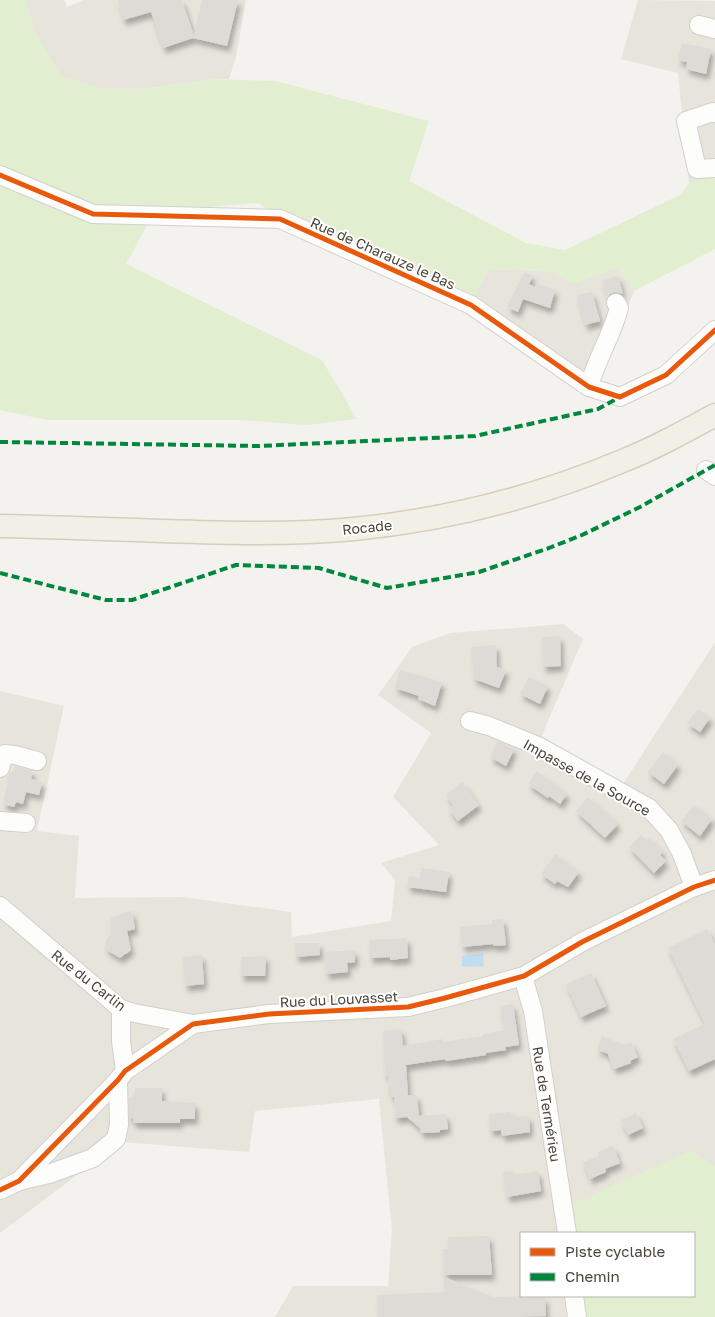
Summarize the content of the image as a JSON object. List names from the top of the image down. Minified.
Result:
{"streets":{"main road":["Rocade"],"street":["Rue de Charauze le Bas","Impasse de la Source","Rue du Carlin","Rue du Louvasset","Rue de Termérieu"]},"crossings":[["Impasse de la Source","Rue du Louvasset"],["Rue du Carlin","Rue du Louvasset"],["Rue du Louvasset","Rue de Termérieu"]],"legend":["Piste cyclable","Chemin"]}
